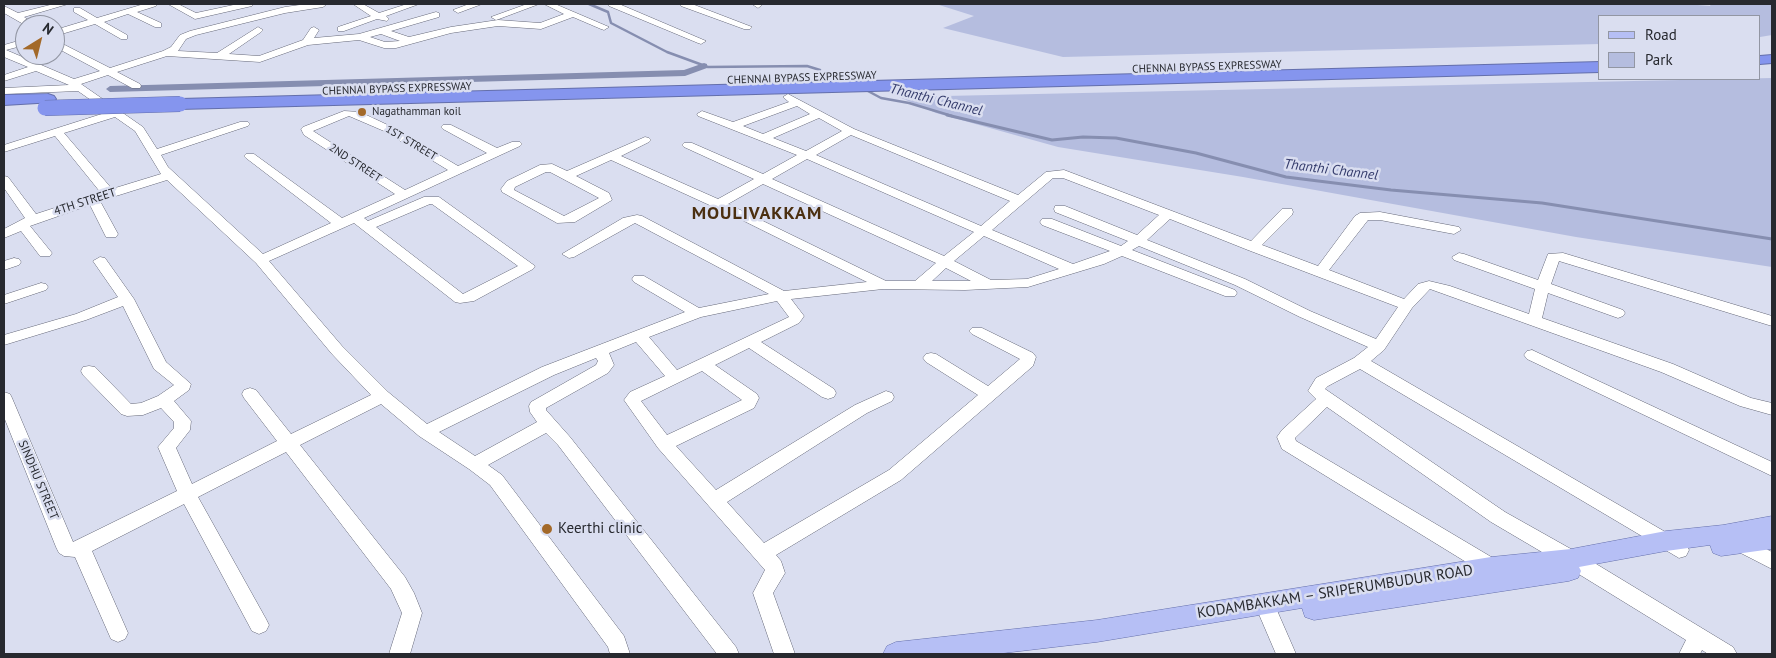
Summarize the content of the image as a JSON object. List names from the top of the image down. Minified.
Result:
{"streets":{"highway":["CHENNAI BYPASS EXPRESSWAY"],"main road":["KODAMBAKKAM – SRIPERUMBUDUR ROAD"],"street":["1ST STREET","2ND STREET","4TH STREET","SINDHU STREET"]},"crossings":[["1ST STREET","2ND STREET"]],"districts":["MOULIVAKKAM"],"water":["Thanthi Channel"],"places":["Nagathamman koil","Keerthi clinic"],"legend":["Road","Park"],"north":"top right"}
